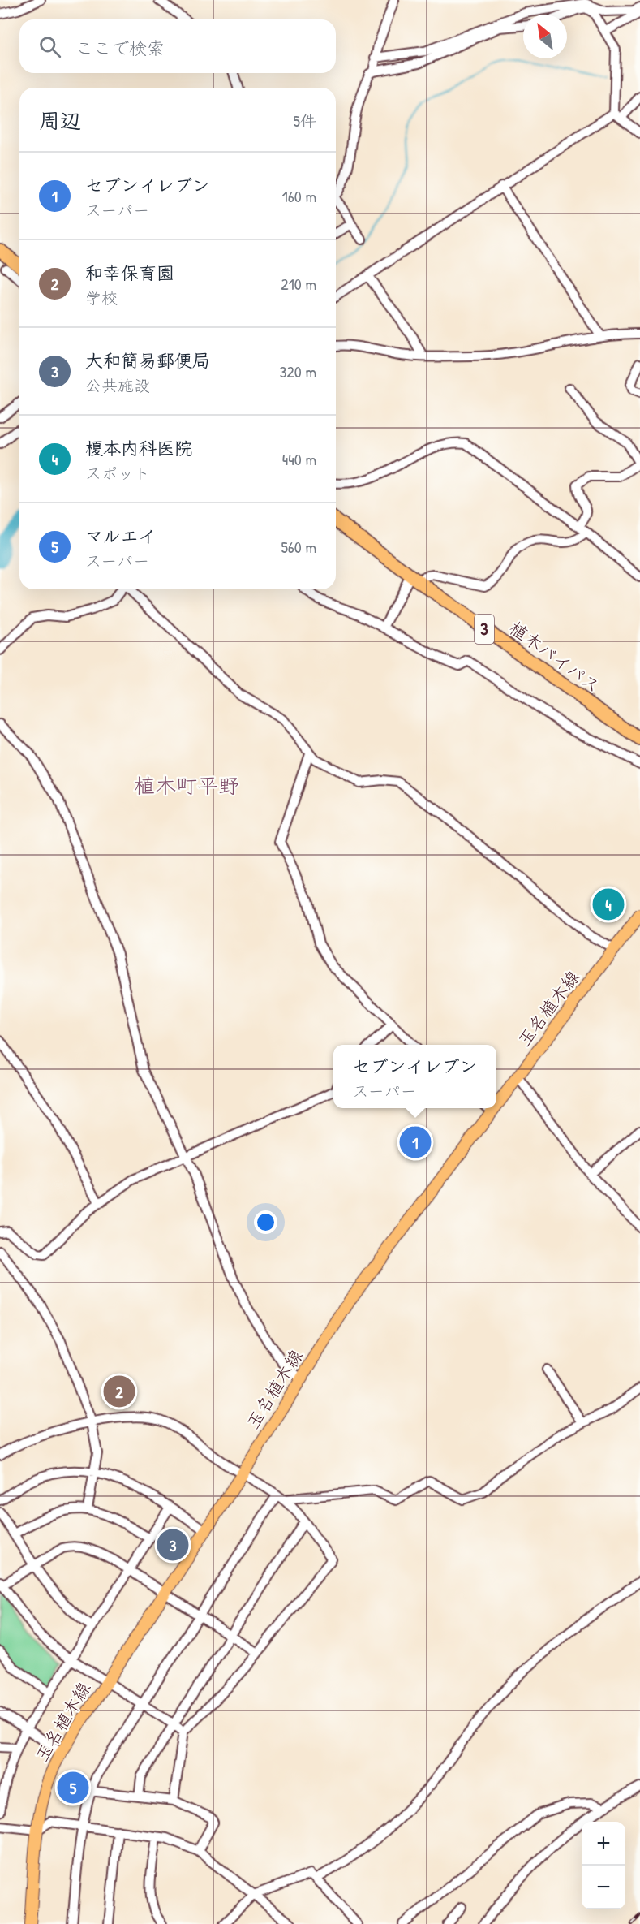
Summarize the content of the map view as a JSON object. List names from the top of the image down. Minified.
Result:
{"streets":{"highway":["3","植木バイパス"],"main road":["玉名植木線"]},"districts":["植木町平野"],"north":"top left","page":{"search":"ここで検索","heading":["周辺","5件"],"list":[{"mark":"1","name":"セブンイレブン","note":"スーパー","value":"160 m"},{"mark":"2","name":"和幸保育園","note":"学校","value":"210 m"},{"mark":"3","name":"大和簡易郵便局","note":"公共施設","value":"320 m"},{"mark":"4","name":"榎本内科医院","note":"スポット","value":"440 m"},{"mark":"5","name":"マルエイ","note":"スーパー","value":"560 m"}],"pins":["4","1","2","3","5"],"popup":["セブンイレブン","スーパー"],"map_buttons":["+","−"]}}
